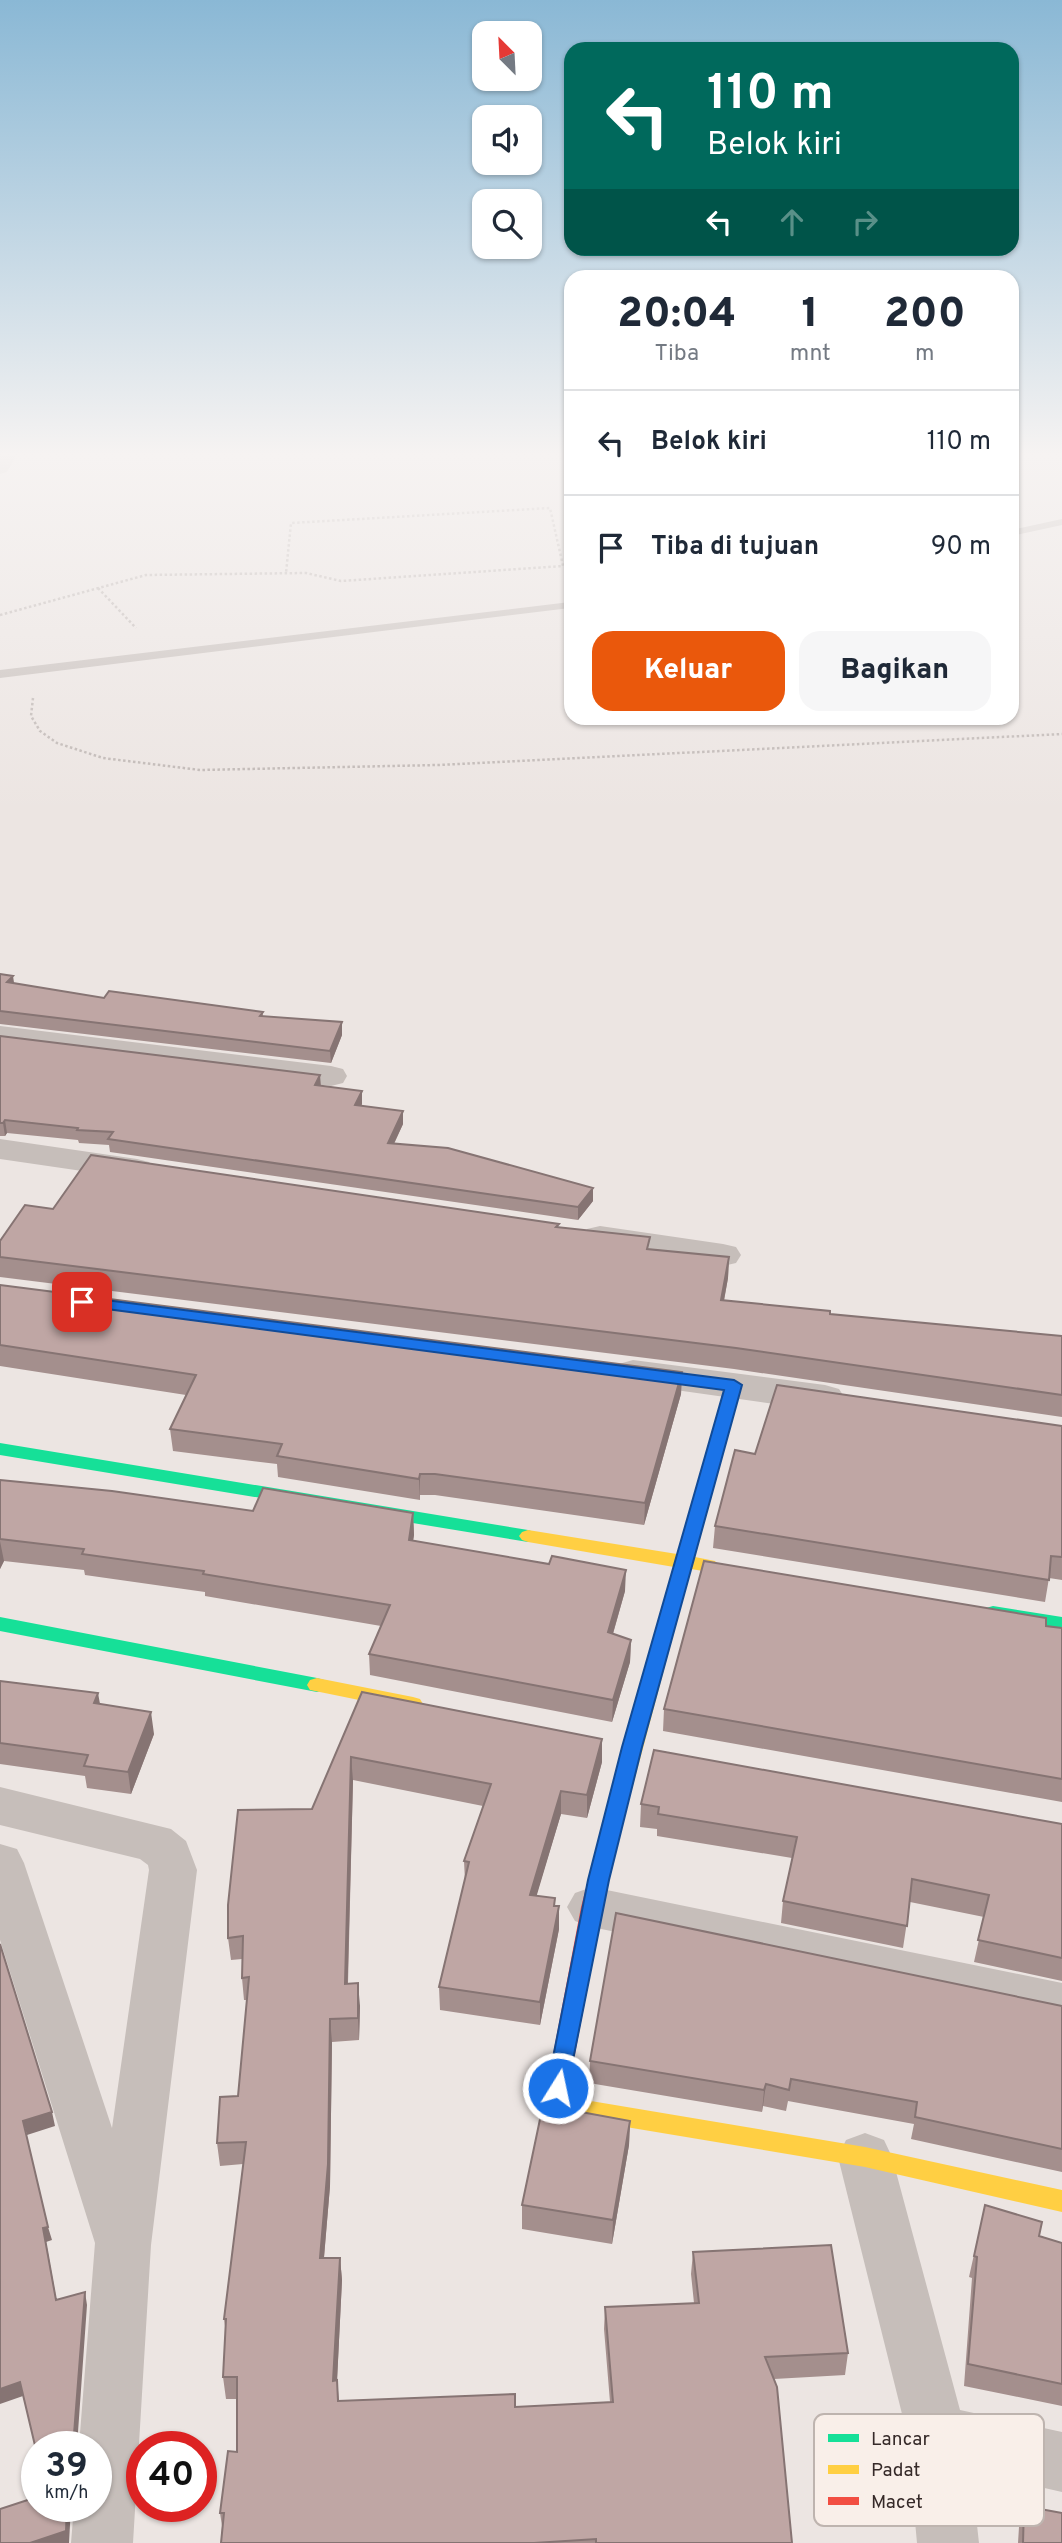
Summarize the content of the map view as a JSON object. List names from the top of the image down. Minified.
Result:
{"legend":["Lancar","Padat","Macet"],"north":"top left","page":{"turn":["110 m","Belok kiri"],"eta":["20:04","Tiba","1","mnt","200","m"],"list":[{"name":"Belok kiri","value":"110 m"},{"name":"Tiba di tujuan","value":"90 m"}],"buttons":["Keluar","Bagikan"],"speed":"39 km/h","limit":"40"}}
